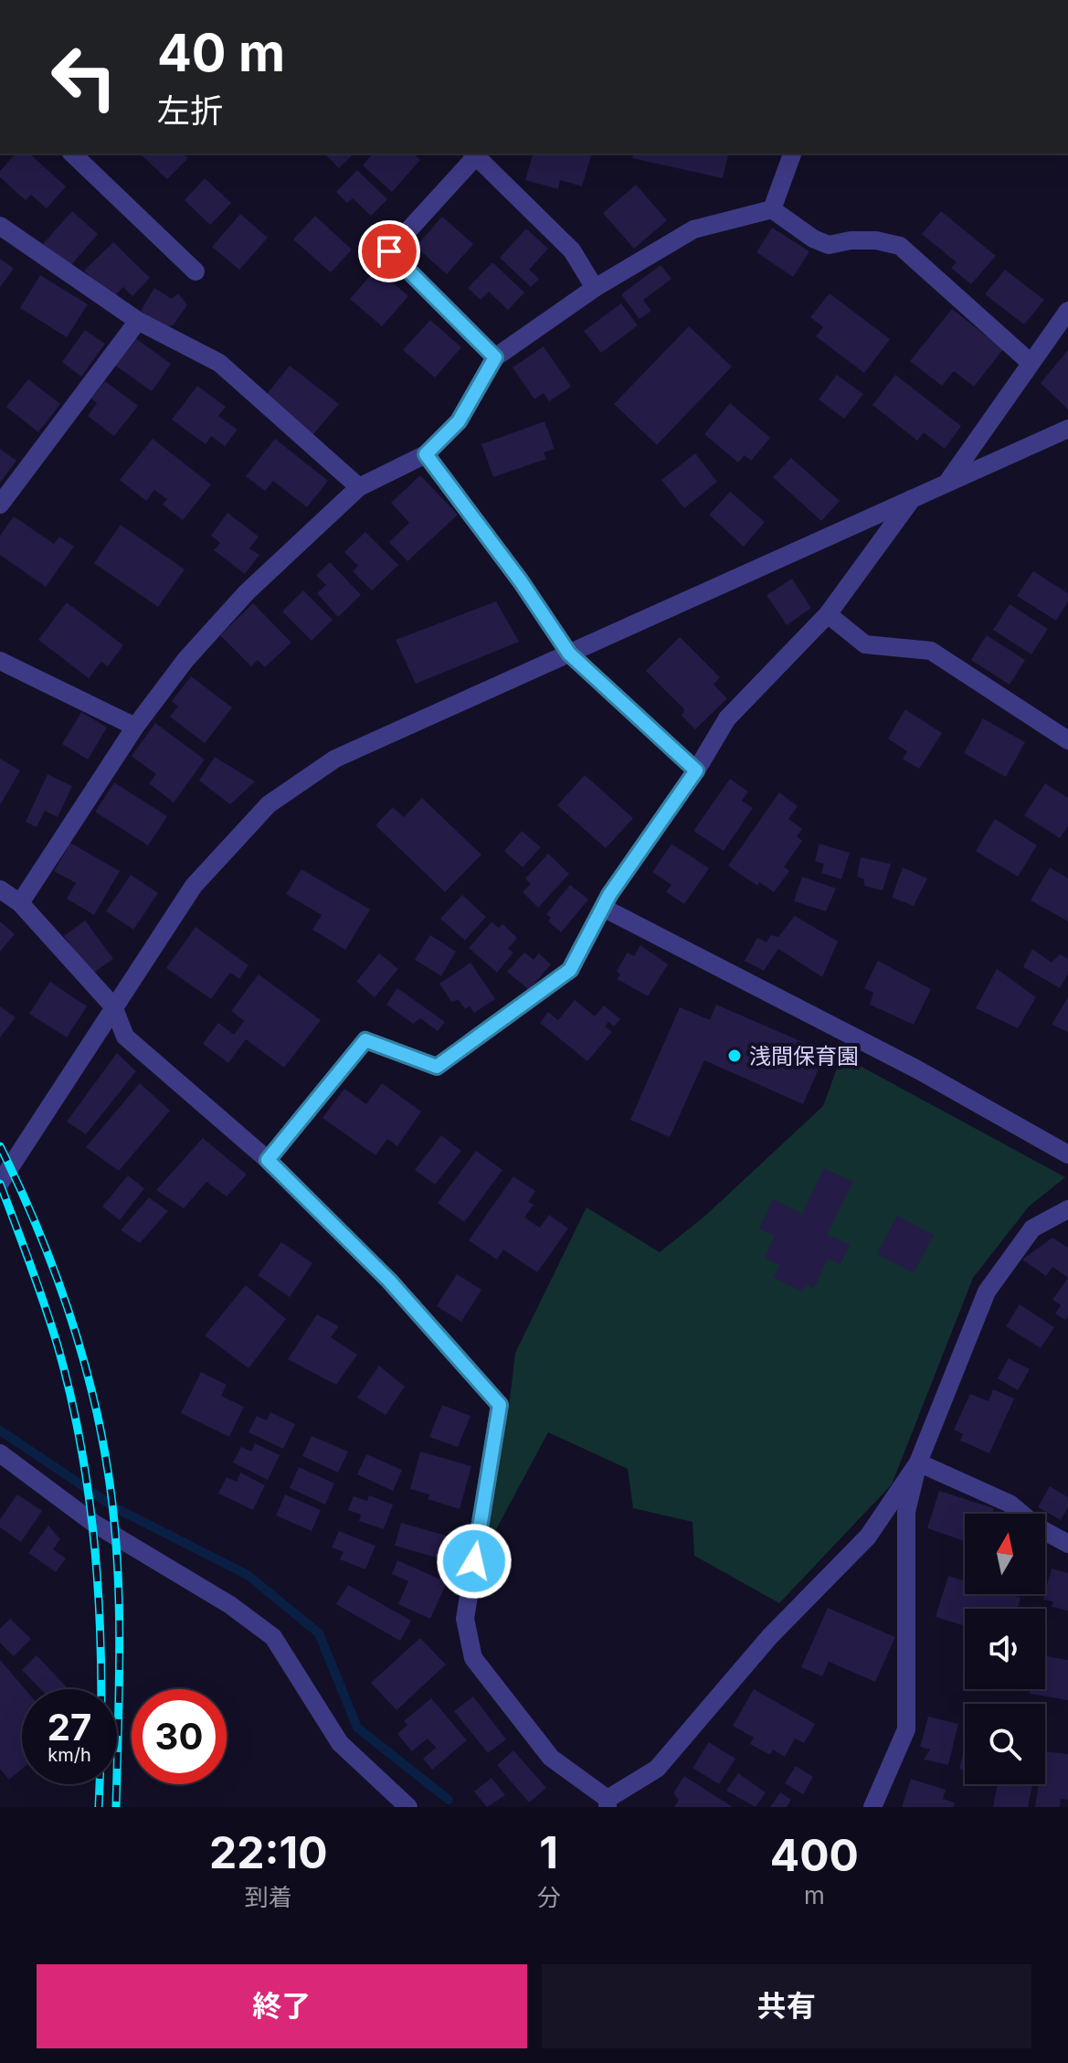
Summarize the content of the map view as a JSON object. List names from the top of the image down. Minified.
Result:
{"places":["浅間保育園"],"north":"top","page":{"turn":["40 m","左折"],"speed":"27 km/h","limit":"30","eta":["22:10","到着","1","分","400","m"],"buttons":["終了","共有"]}}
